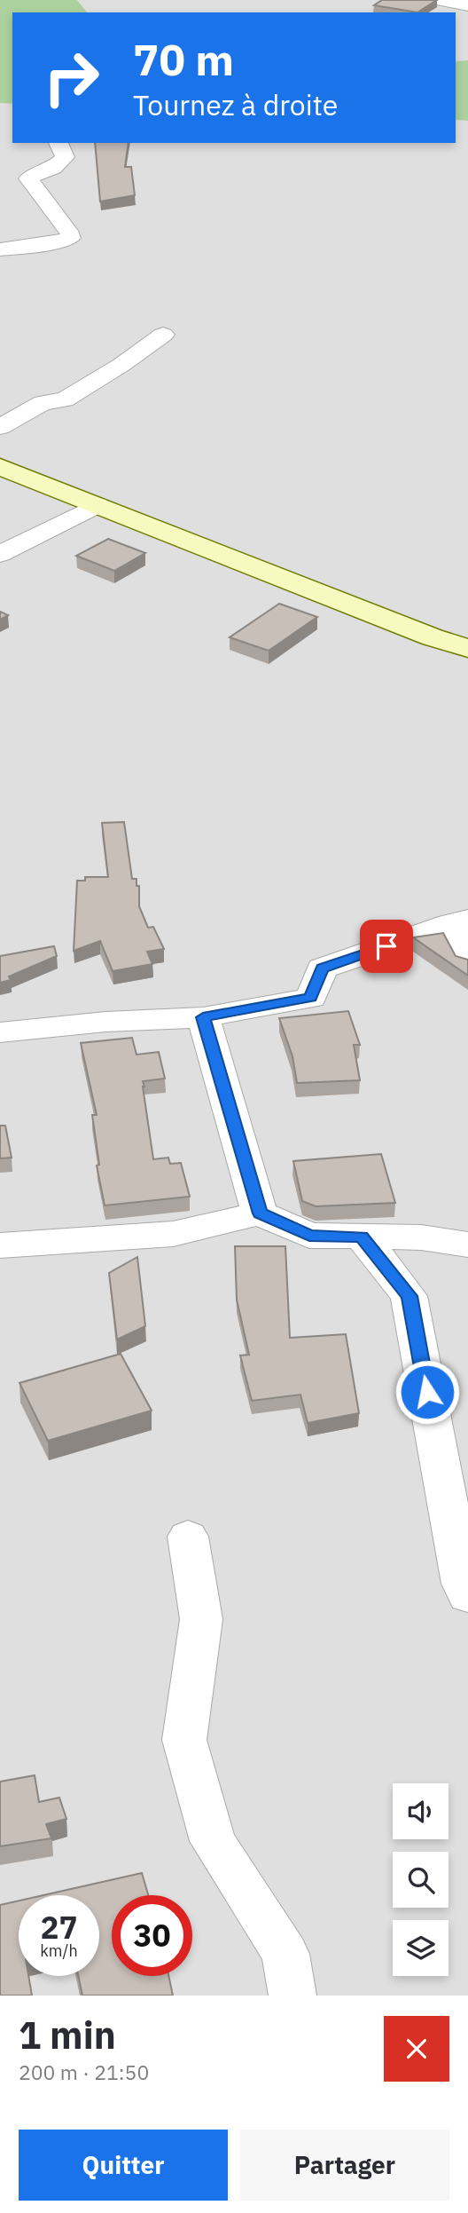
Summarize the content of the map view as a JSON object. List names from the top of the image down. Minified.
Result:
{"page":{"turn":["70 m","Tournez à droite"],"speed":"27 km/h","limit":"30","heading":["1 min","200 m · 21:50"],"buttons":["Quitter","Partager"]}}
